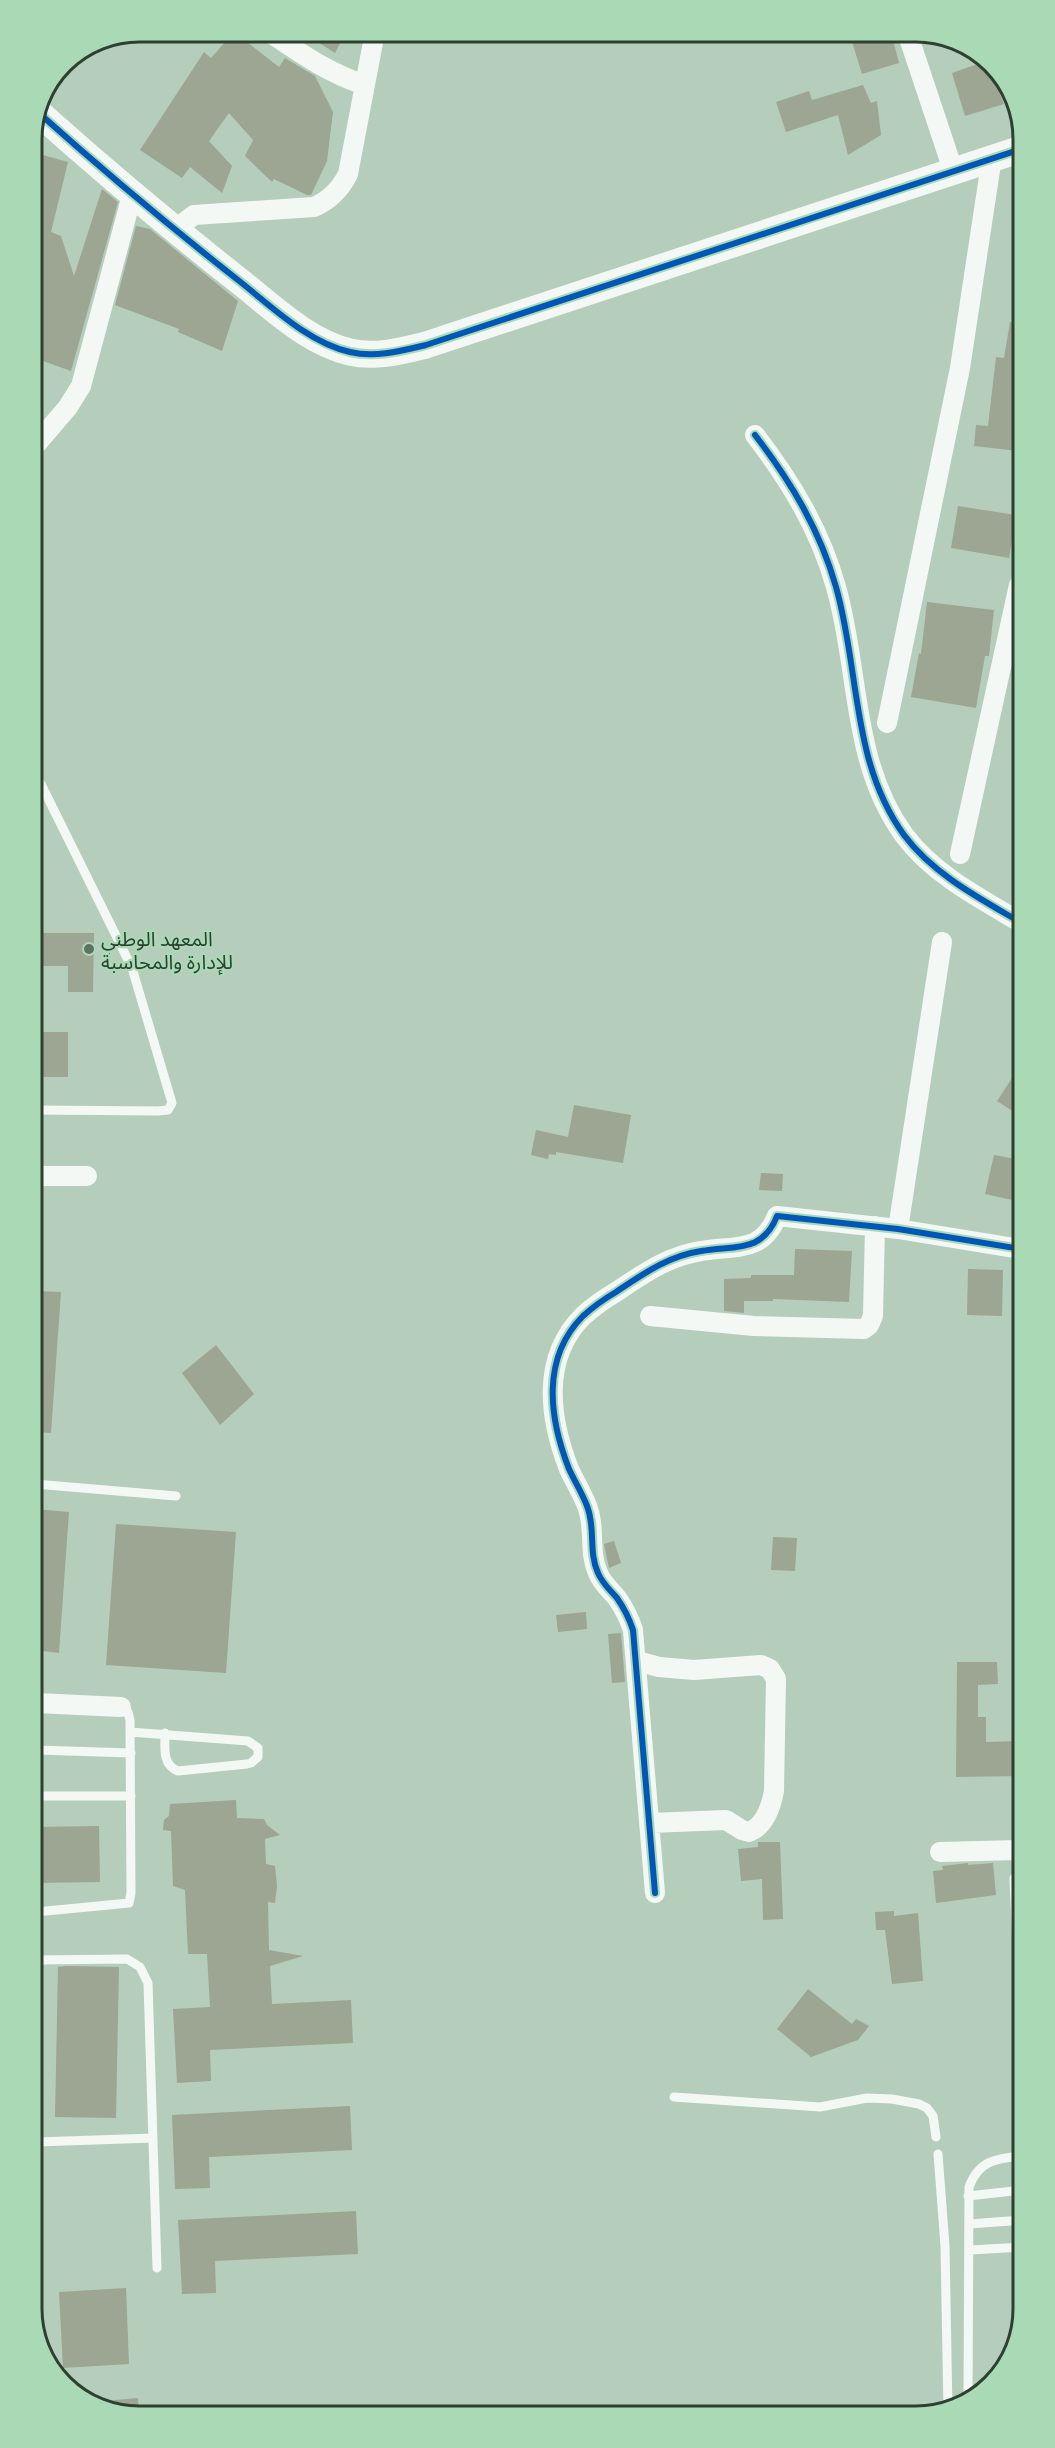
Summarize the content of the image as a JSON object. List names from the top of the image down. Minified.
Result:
{"places":["المعهد الوطني للإدارة والمحاسبة"]}
